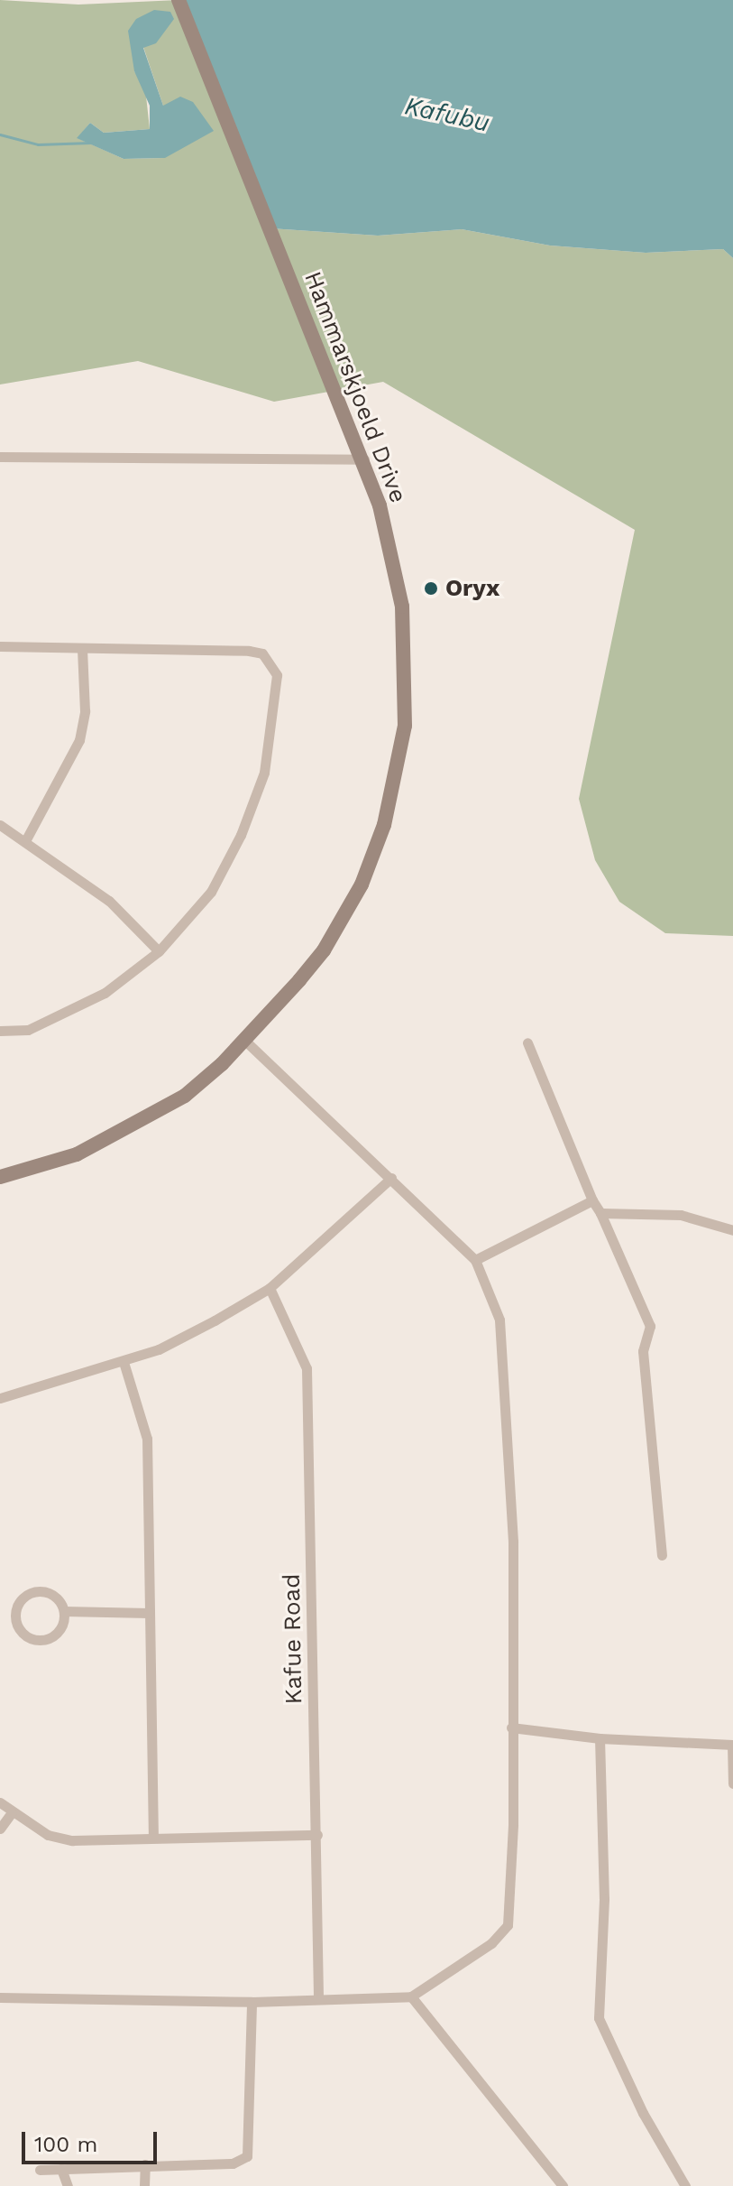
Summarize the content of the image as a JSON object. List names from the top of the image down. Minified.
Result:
{"streets":{"main road":["Hammarskjoeld Drive"],"street":["Kafue Road"]},"water":["Kafubu"],"places":["Oryx"],"scale_bar":"100 m"}
